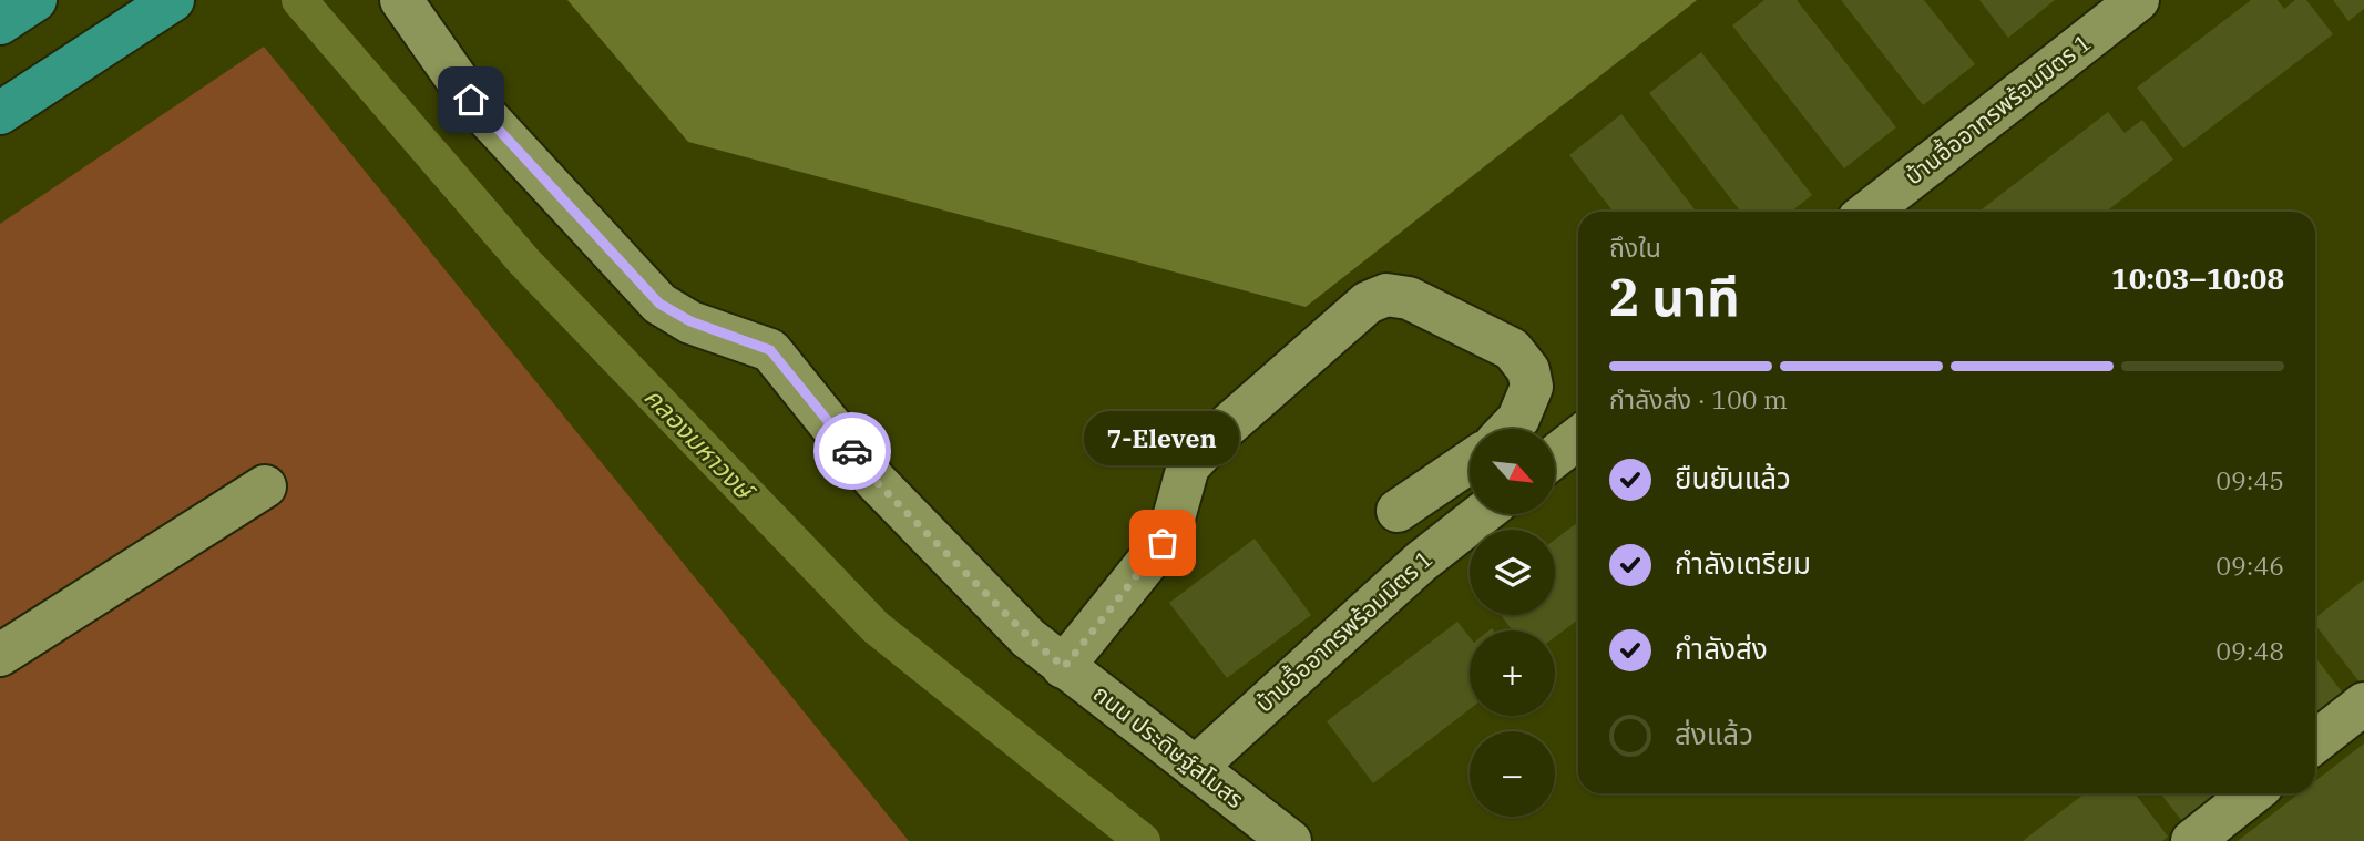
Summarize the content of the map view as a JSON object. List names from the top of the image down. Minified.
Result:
{"streets":{"street":["บ้านอื้ออาทรพร้อมมิตร 1","ถนน ประดิษฐ์สโมสร"]},"crossings":[["บ้านอื้ออาทรพร้อมมิตร 1","ถนน ประดิษฐ์สโมสร"]],"water":["คลองมหาวงษ์"],"places":["7-Eleven"],"north":"bottom right","page":{"heading":["2 นาที","ถึงใน","10:03–10:08"],"bar":"กำลังส่ง · 100 m","bubble":"7-Eleven","map_buttons":["+","−"],"list":[["ยืนยันแล้ว","09:45"],["กำลังเตรียม","09:46"],["กำลังส่ง","09:48"],"ส่งแล้ว"]}}
